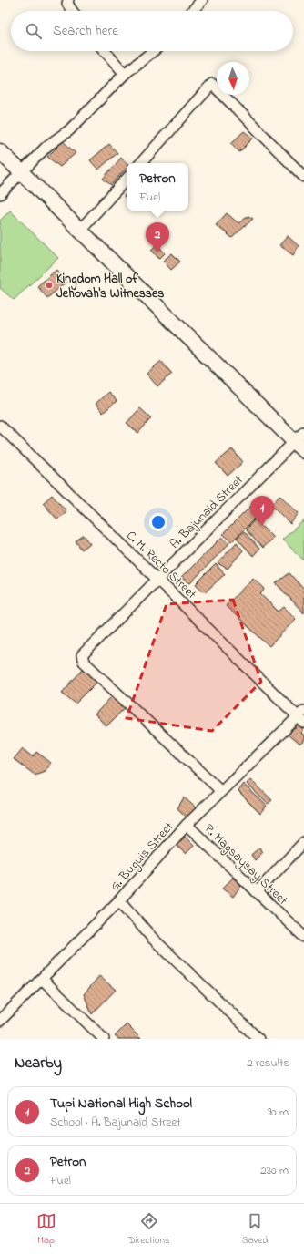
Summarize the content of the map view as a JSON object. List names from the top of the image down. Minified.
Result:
{"streets":{"street":["A. Bajunaid Street","C. M. Recto Street","G. Buguis Street","R. Magsaysay Street"]},"crossings":[["A. Bajunaid Street","C. M. Recto Street"],["A. Bajunaid Street","G. Buguis Street"],["C. M. Recto Street","G. Buguis Street"],["G. Buguis Street","R. Magsaysay Street"]],"places":["Kingdom Hall of Jehovah's Witnesses"],"north":"bottom","page":{"search":"Search here","popup":["Petron","Fuel"],"pins":["2","1"],"heading":["Nearby","2 results"],"list":[{"mark":"1","name":"Tupi National High School","note":"School · A. Bajunaid Street","value":"90 m"},{"mark":"2","name":"Petron","note":"Fuel","value":"230 m"}],"nav":["Map","Directions","Saved"]}}
